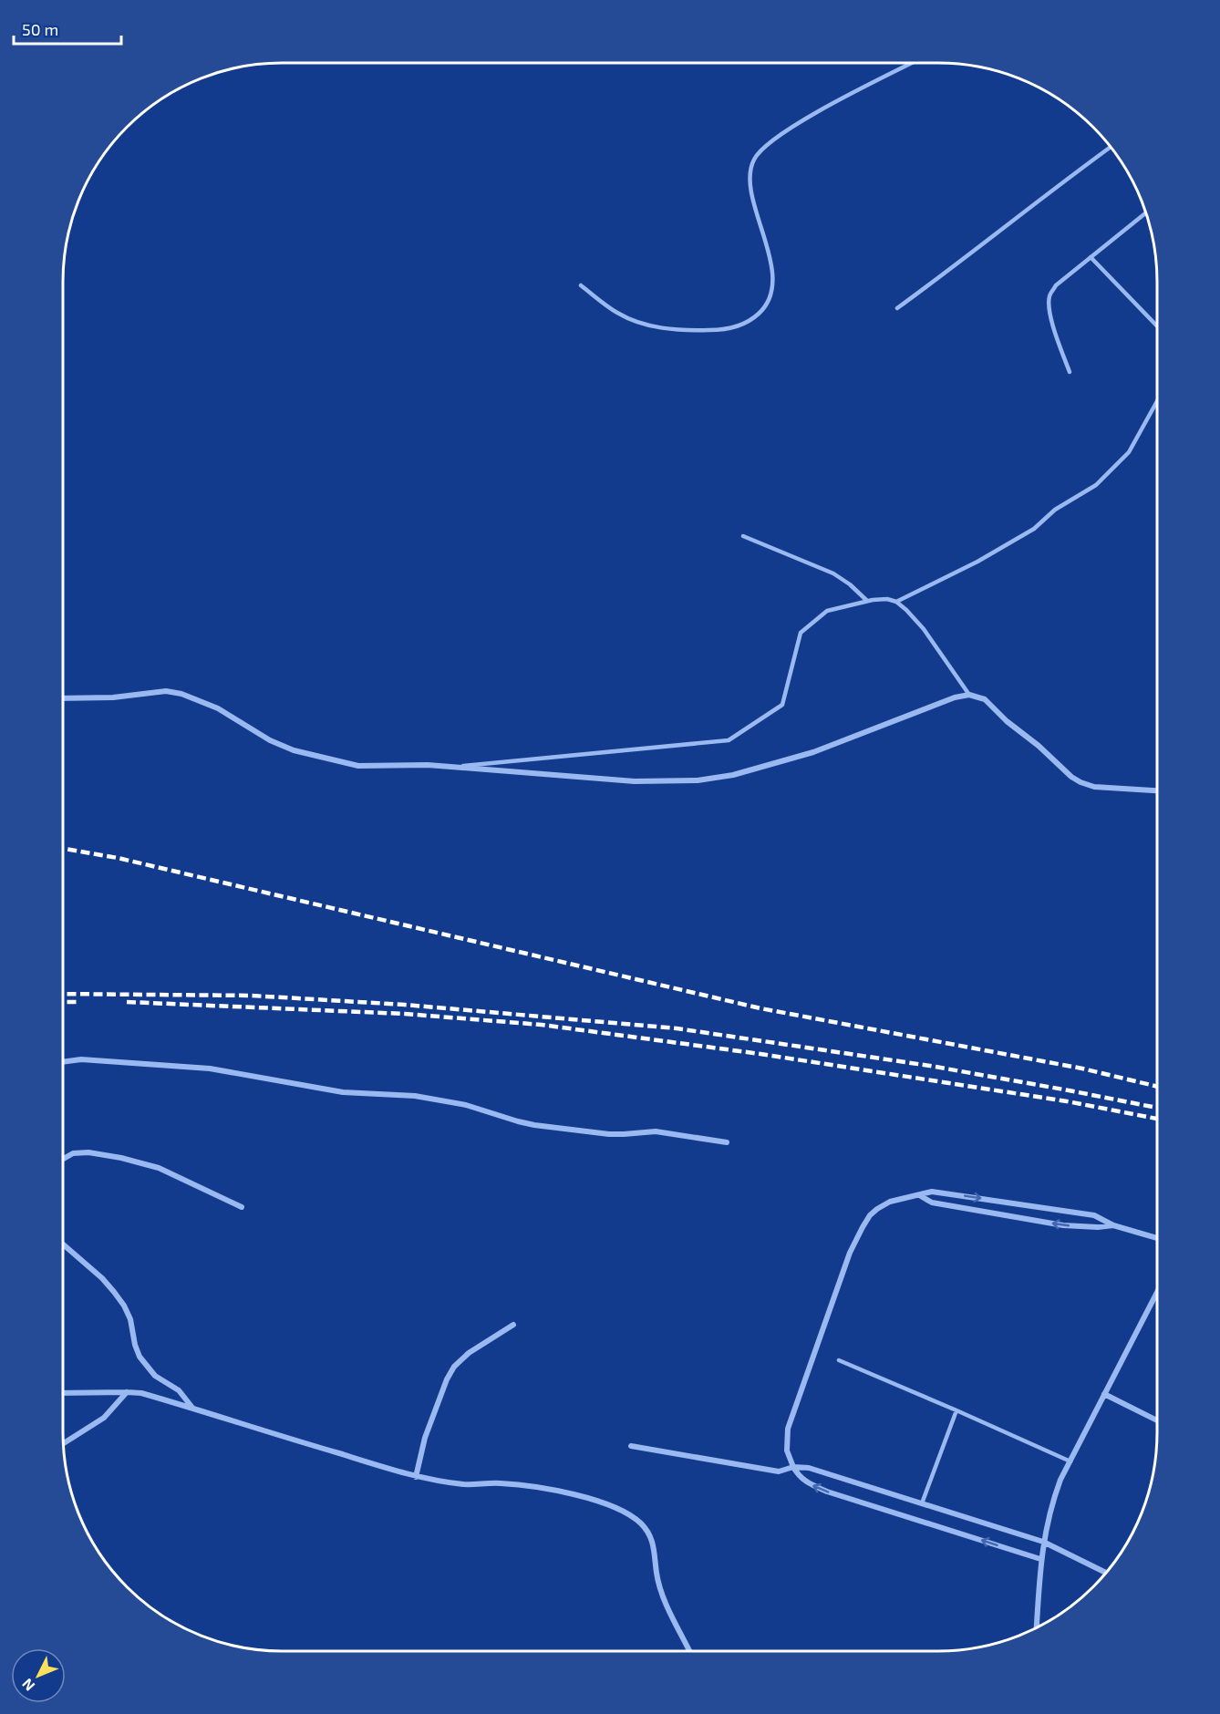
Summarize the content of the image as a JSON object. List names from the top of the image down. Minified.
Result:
{"scale_bar":"50 m","north":"bottom left"}
